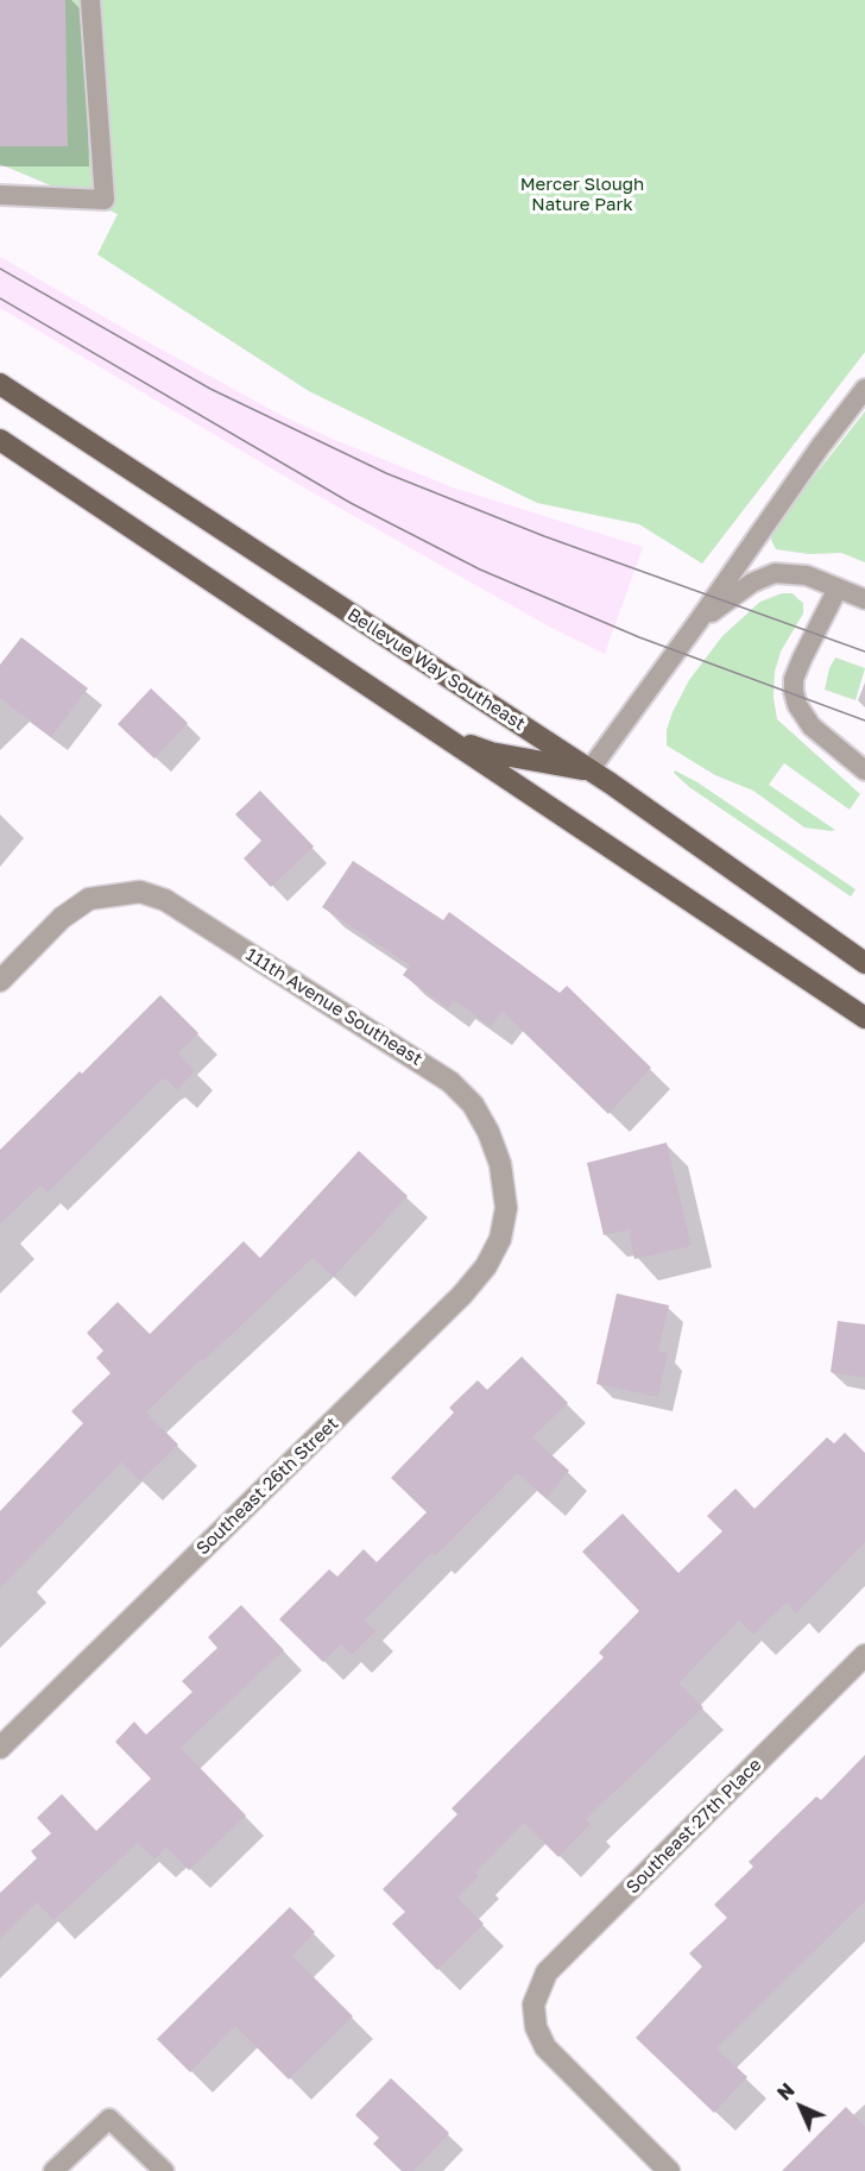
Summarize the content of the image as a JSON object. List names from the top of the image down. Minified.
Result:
{"streets":{"main road":["Bellevue Way Southeast"],"street":["111th Avenue Southeast","Southeast 26th Street","Southeast 27th Place"]},"crossings":[["111th Avenue Southeast","Southeast 26th Street"]],"parks":["Mercer Slough Nature Park"],"north":"top left"}
